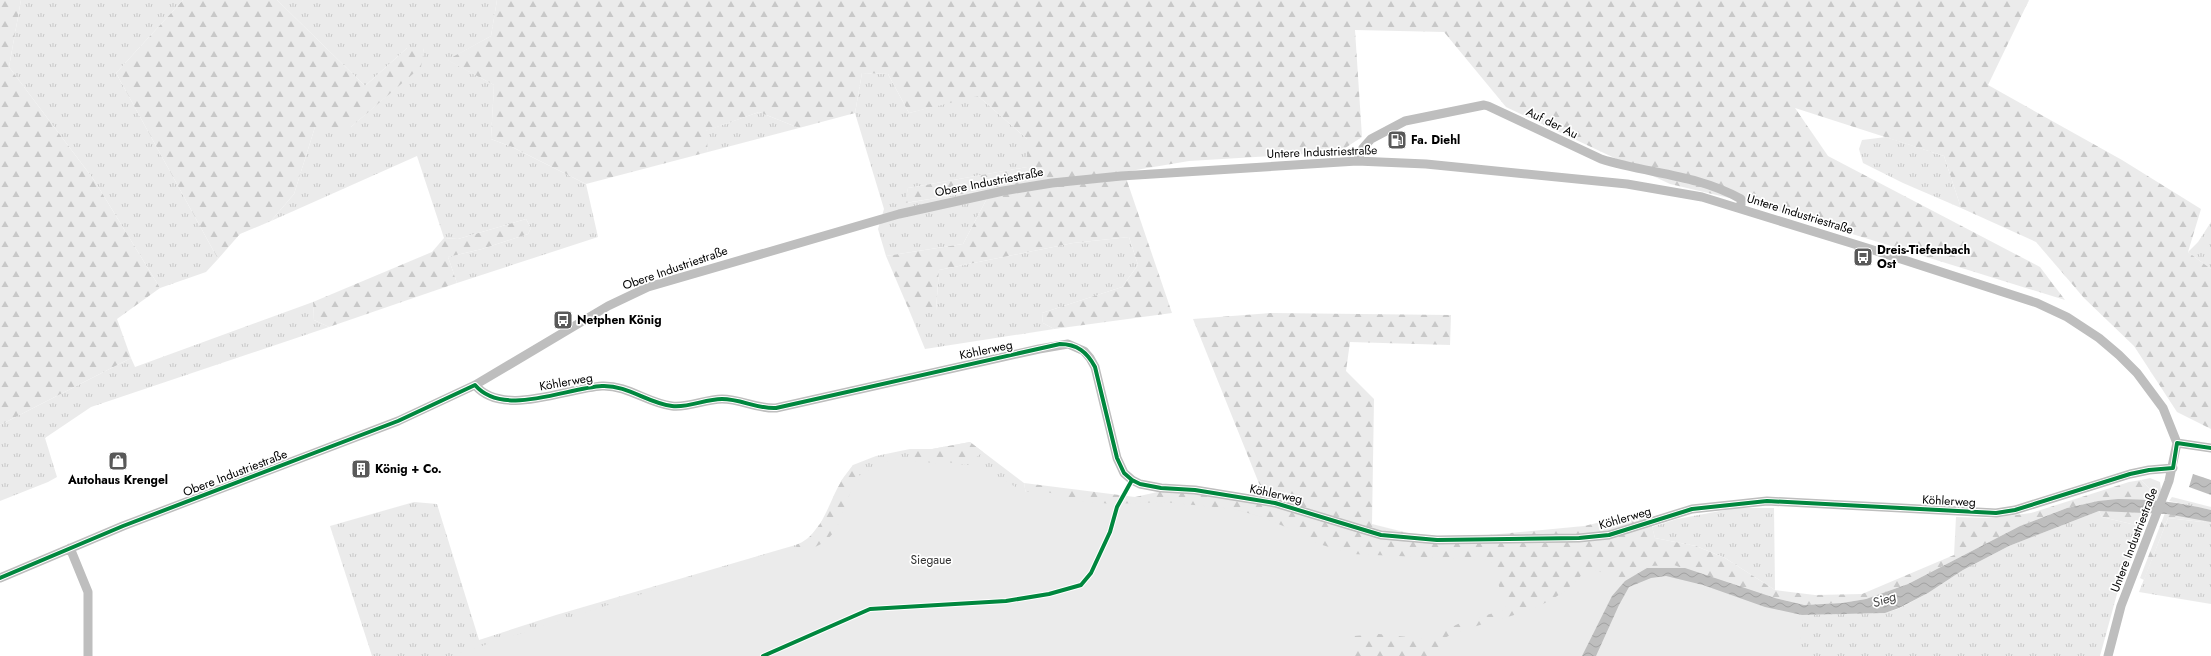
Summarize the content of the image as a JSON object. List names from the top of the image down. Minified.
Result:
{"streets":{"street":["Auf der Au","Untere Industriestraße","Obere Industriestraße","Köhlerweg"]},"crossings":[["Auf der Au","Untere Industriestraße"],["Untere Industriestraße","Obere Industriestraße"],["Untere Industriestraße","Köhlerweg"],["Obere Industriestraße","Köhlerweg"]],"water":["Sieg"],"parks":["Siegaue"],"places":{"fuel station":["Fa. Diehl"],"bus stop":["Dreis-Tiefenbach Ost","Netphen König"],"shop":["Autohaus Krengel"],"building":["König + Co."]}}
